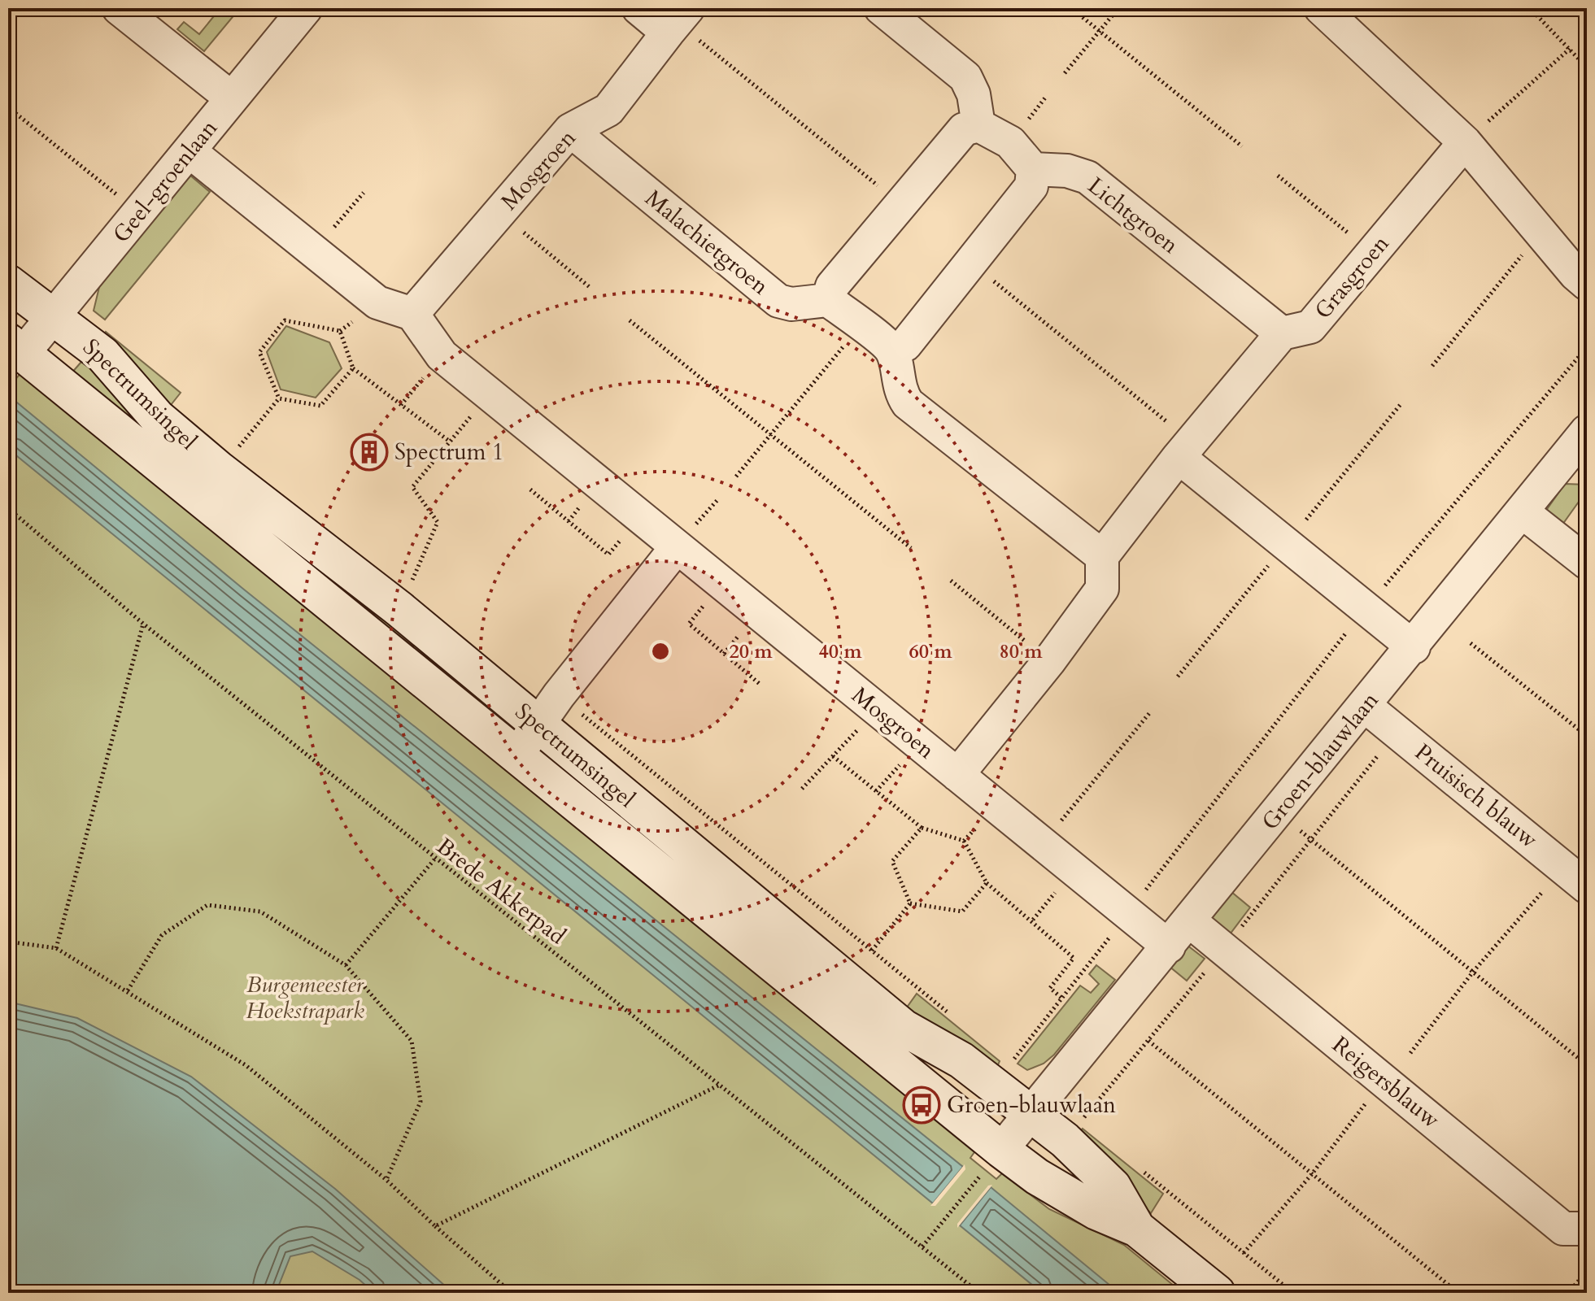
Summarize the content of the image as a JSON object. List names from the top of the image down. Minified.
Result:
{"streets":{"street":["Mosgroen","Geel-groenlaan","Lichtgroen","Malachietgroen","Grasgroen","Spectrumsingel","Groen-blauwlaan","Pruisisch blauw","Reigersblauw"],"path":["Brede Akkerpad"]},"crossings":[["Mosgroen","Malachietgroen"],["Mosgroen","Groen-blauwlaan"],["Geel-groenlaan","Spectrumsingel"],["Lichtgroen","Grasgroen"],["Spectrumsingel","Groen-blauwlaan"],["Groen-blauwlaan","Pruisisch blauw"],["Groen-blauwlaan","Reigersblauw"]],"parks":["Burgemeester Hoekstrapark"],"places":{"building":["Spectrum 1"],"bus stop":["Groen-blauwlaan"]},"rings":["20 m","40 m","60 m","80 m"]}
